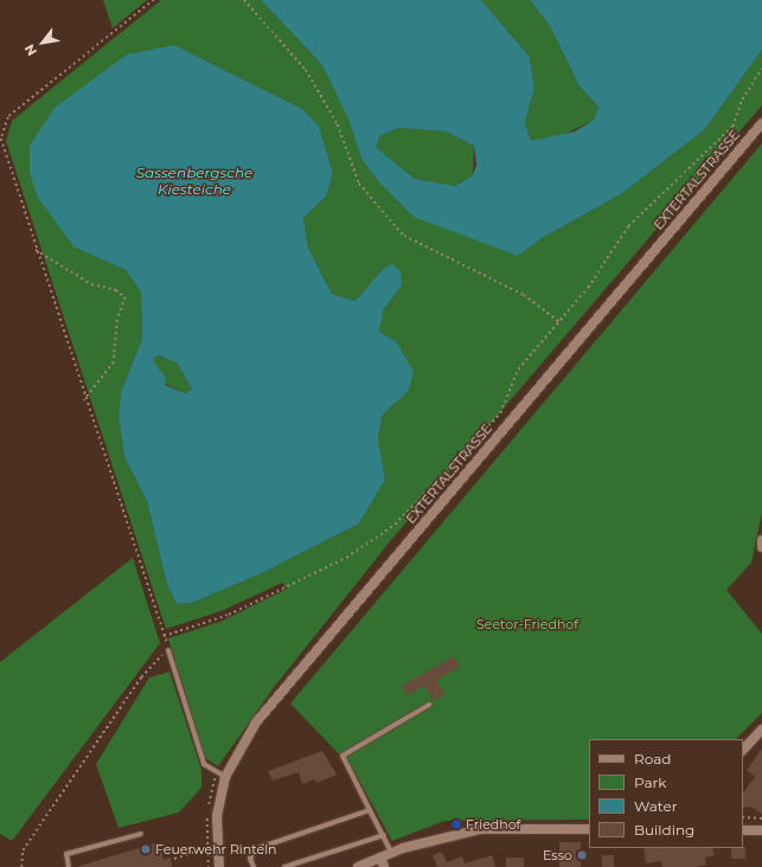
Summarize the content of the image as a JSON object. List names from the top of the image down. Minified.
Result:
{"streets":{"street":["EXTERTALSTRASSE"]},"water":["Sassenbergsche Kiesteiche"],"parks":["Seetor-Friedhof"],"places":["Friedhof","Feuerwehr Rinteln","Esso"],"legend":["Road","Park","Water","Building"],"north":"bottom left"}
